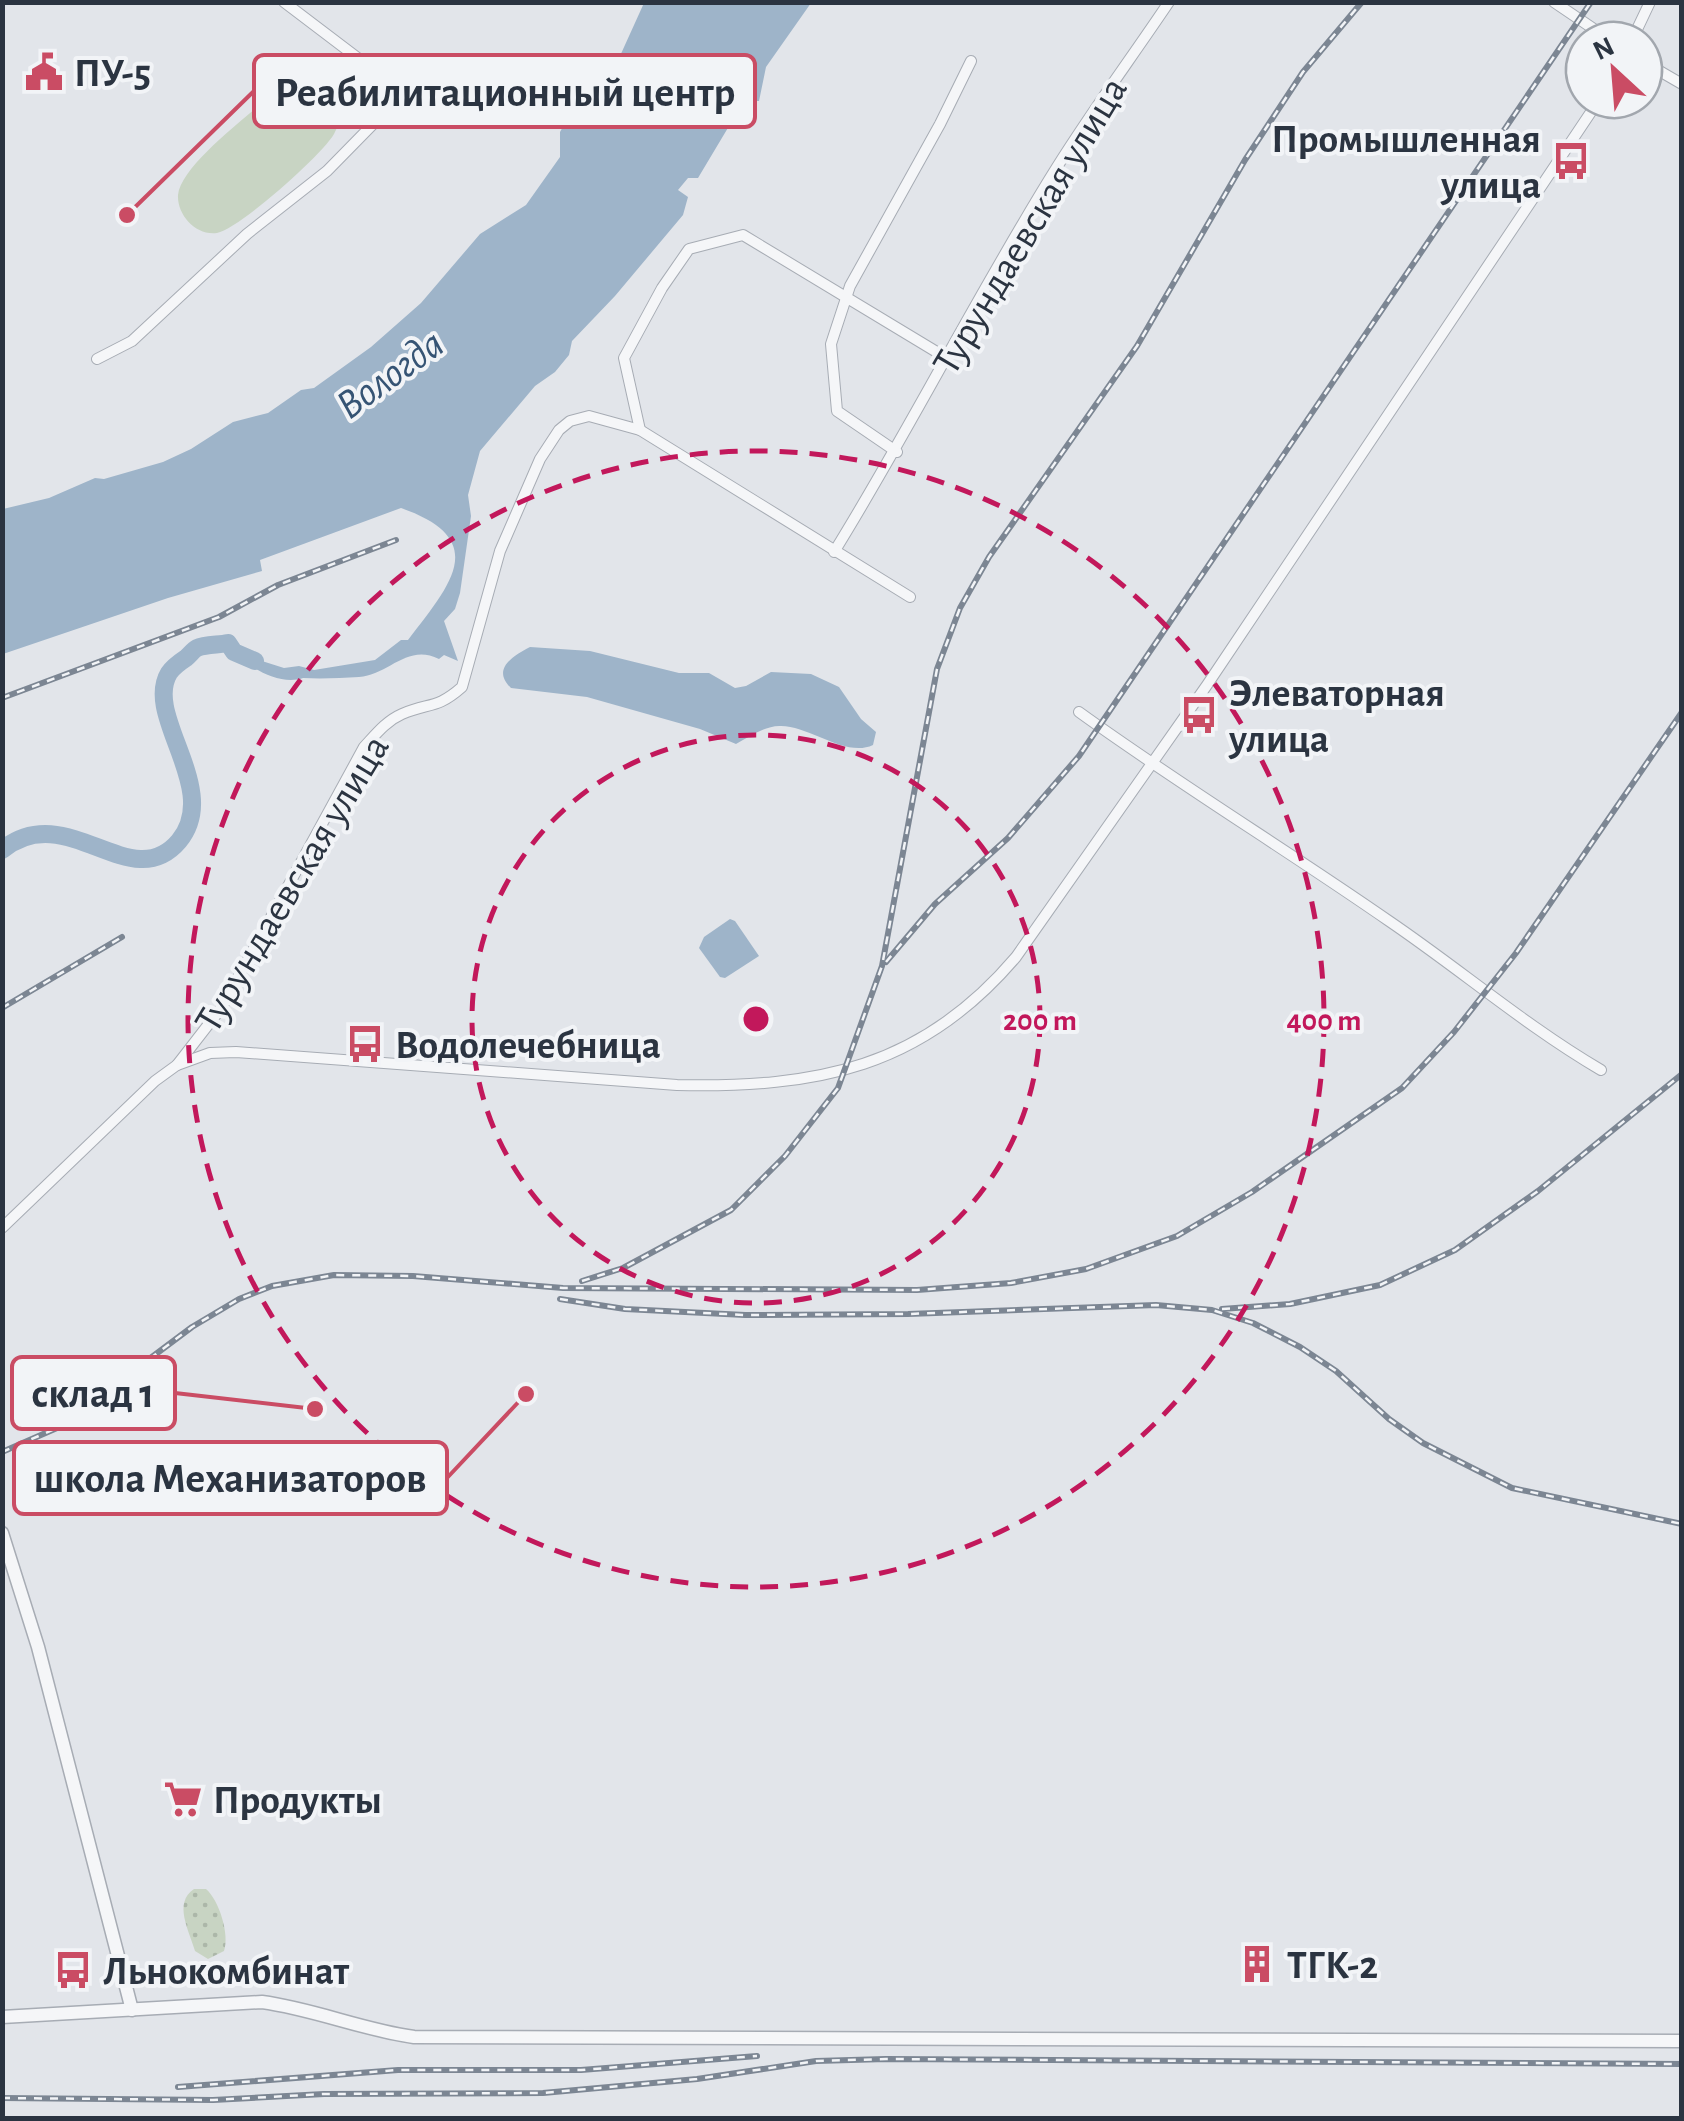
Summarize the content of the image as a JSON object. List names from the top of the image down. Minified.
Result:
{"streets":{"street":["Турундаевская улица"]},"water":["Вологда"],"places":{"public building":["ПУ-5"],"bus stop":["Промышленная улица","Элеваторная улица","Водолечебница","Льнокомбинат"],"other":["Реабилитационный центр","школа Механизаторов","склад 1"],"supermarket":["Продукты"],"building":["ТГК-2"]},"north":"top left","rings":["200 m","400 m"]}
